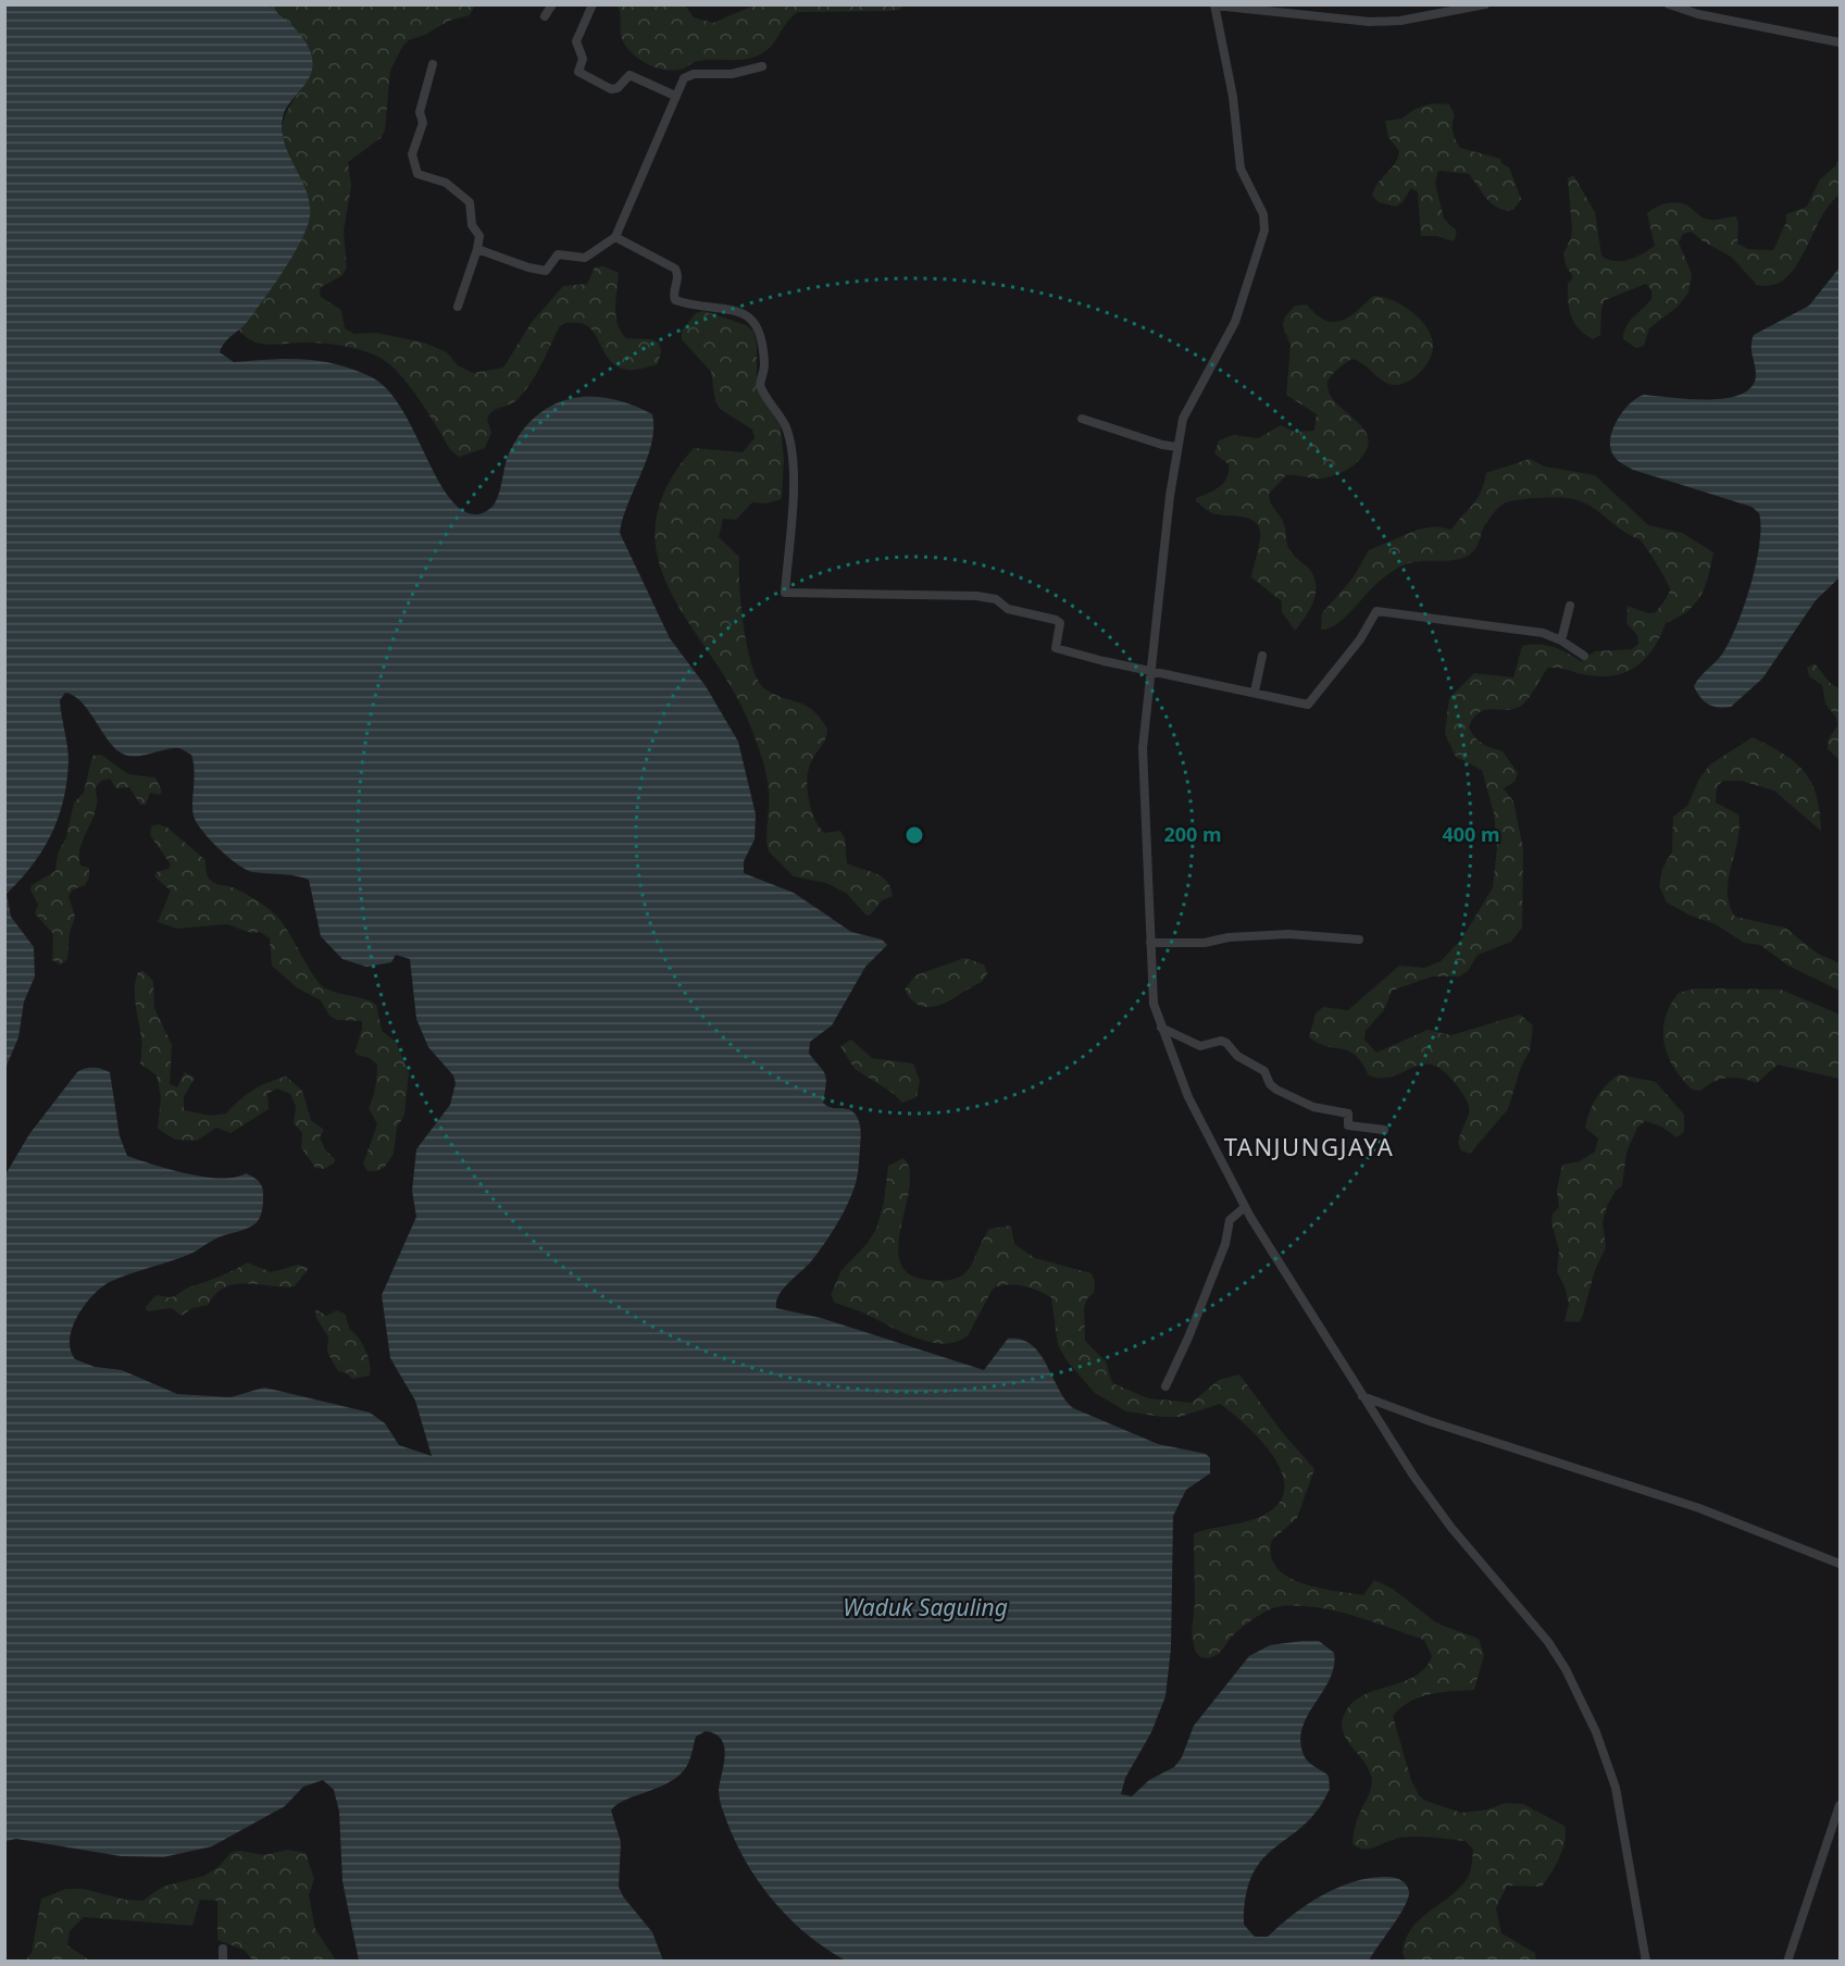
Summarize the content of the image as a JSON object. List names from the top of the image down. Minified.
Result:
{"districts":["TANJUNGJAYA"],"water":["Waduk Saguling"],"rings":["200 m","400 m"]}
